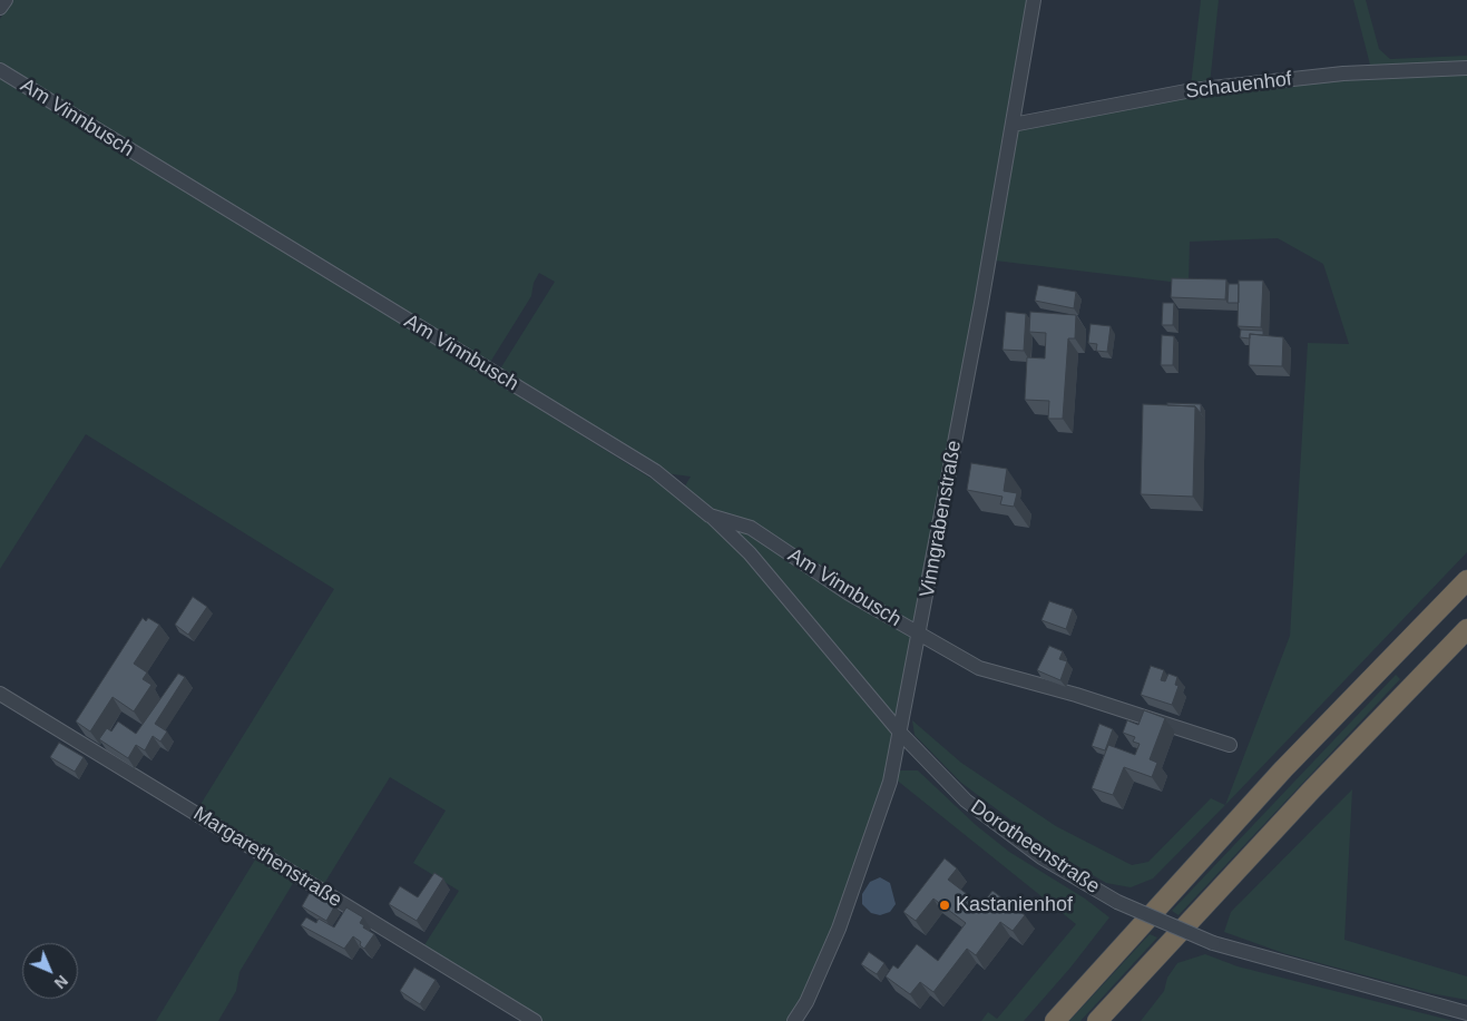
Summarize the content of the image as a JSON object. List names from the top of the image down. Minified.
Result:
{"streets":{"street":["Schauenhof","Am Vinnbusch","Vinngrabenstraße","Dorotheenstraße","Margarethenstraße"]},"crossings":[["Schauenhof","Vinngrabenstraße"],["Am Vinnbusch","Vinngrabenstraße"],["Am Vinnbusch","Dorotheenstraße"],["Vinngrabenstraße","Dorotheenstraße"]],"places":["Kastanienhof"],"north":"bottom right"}
